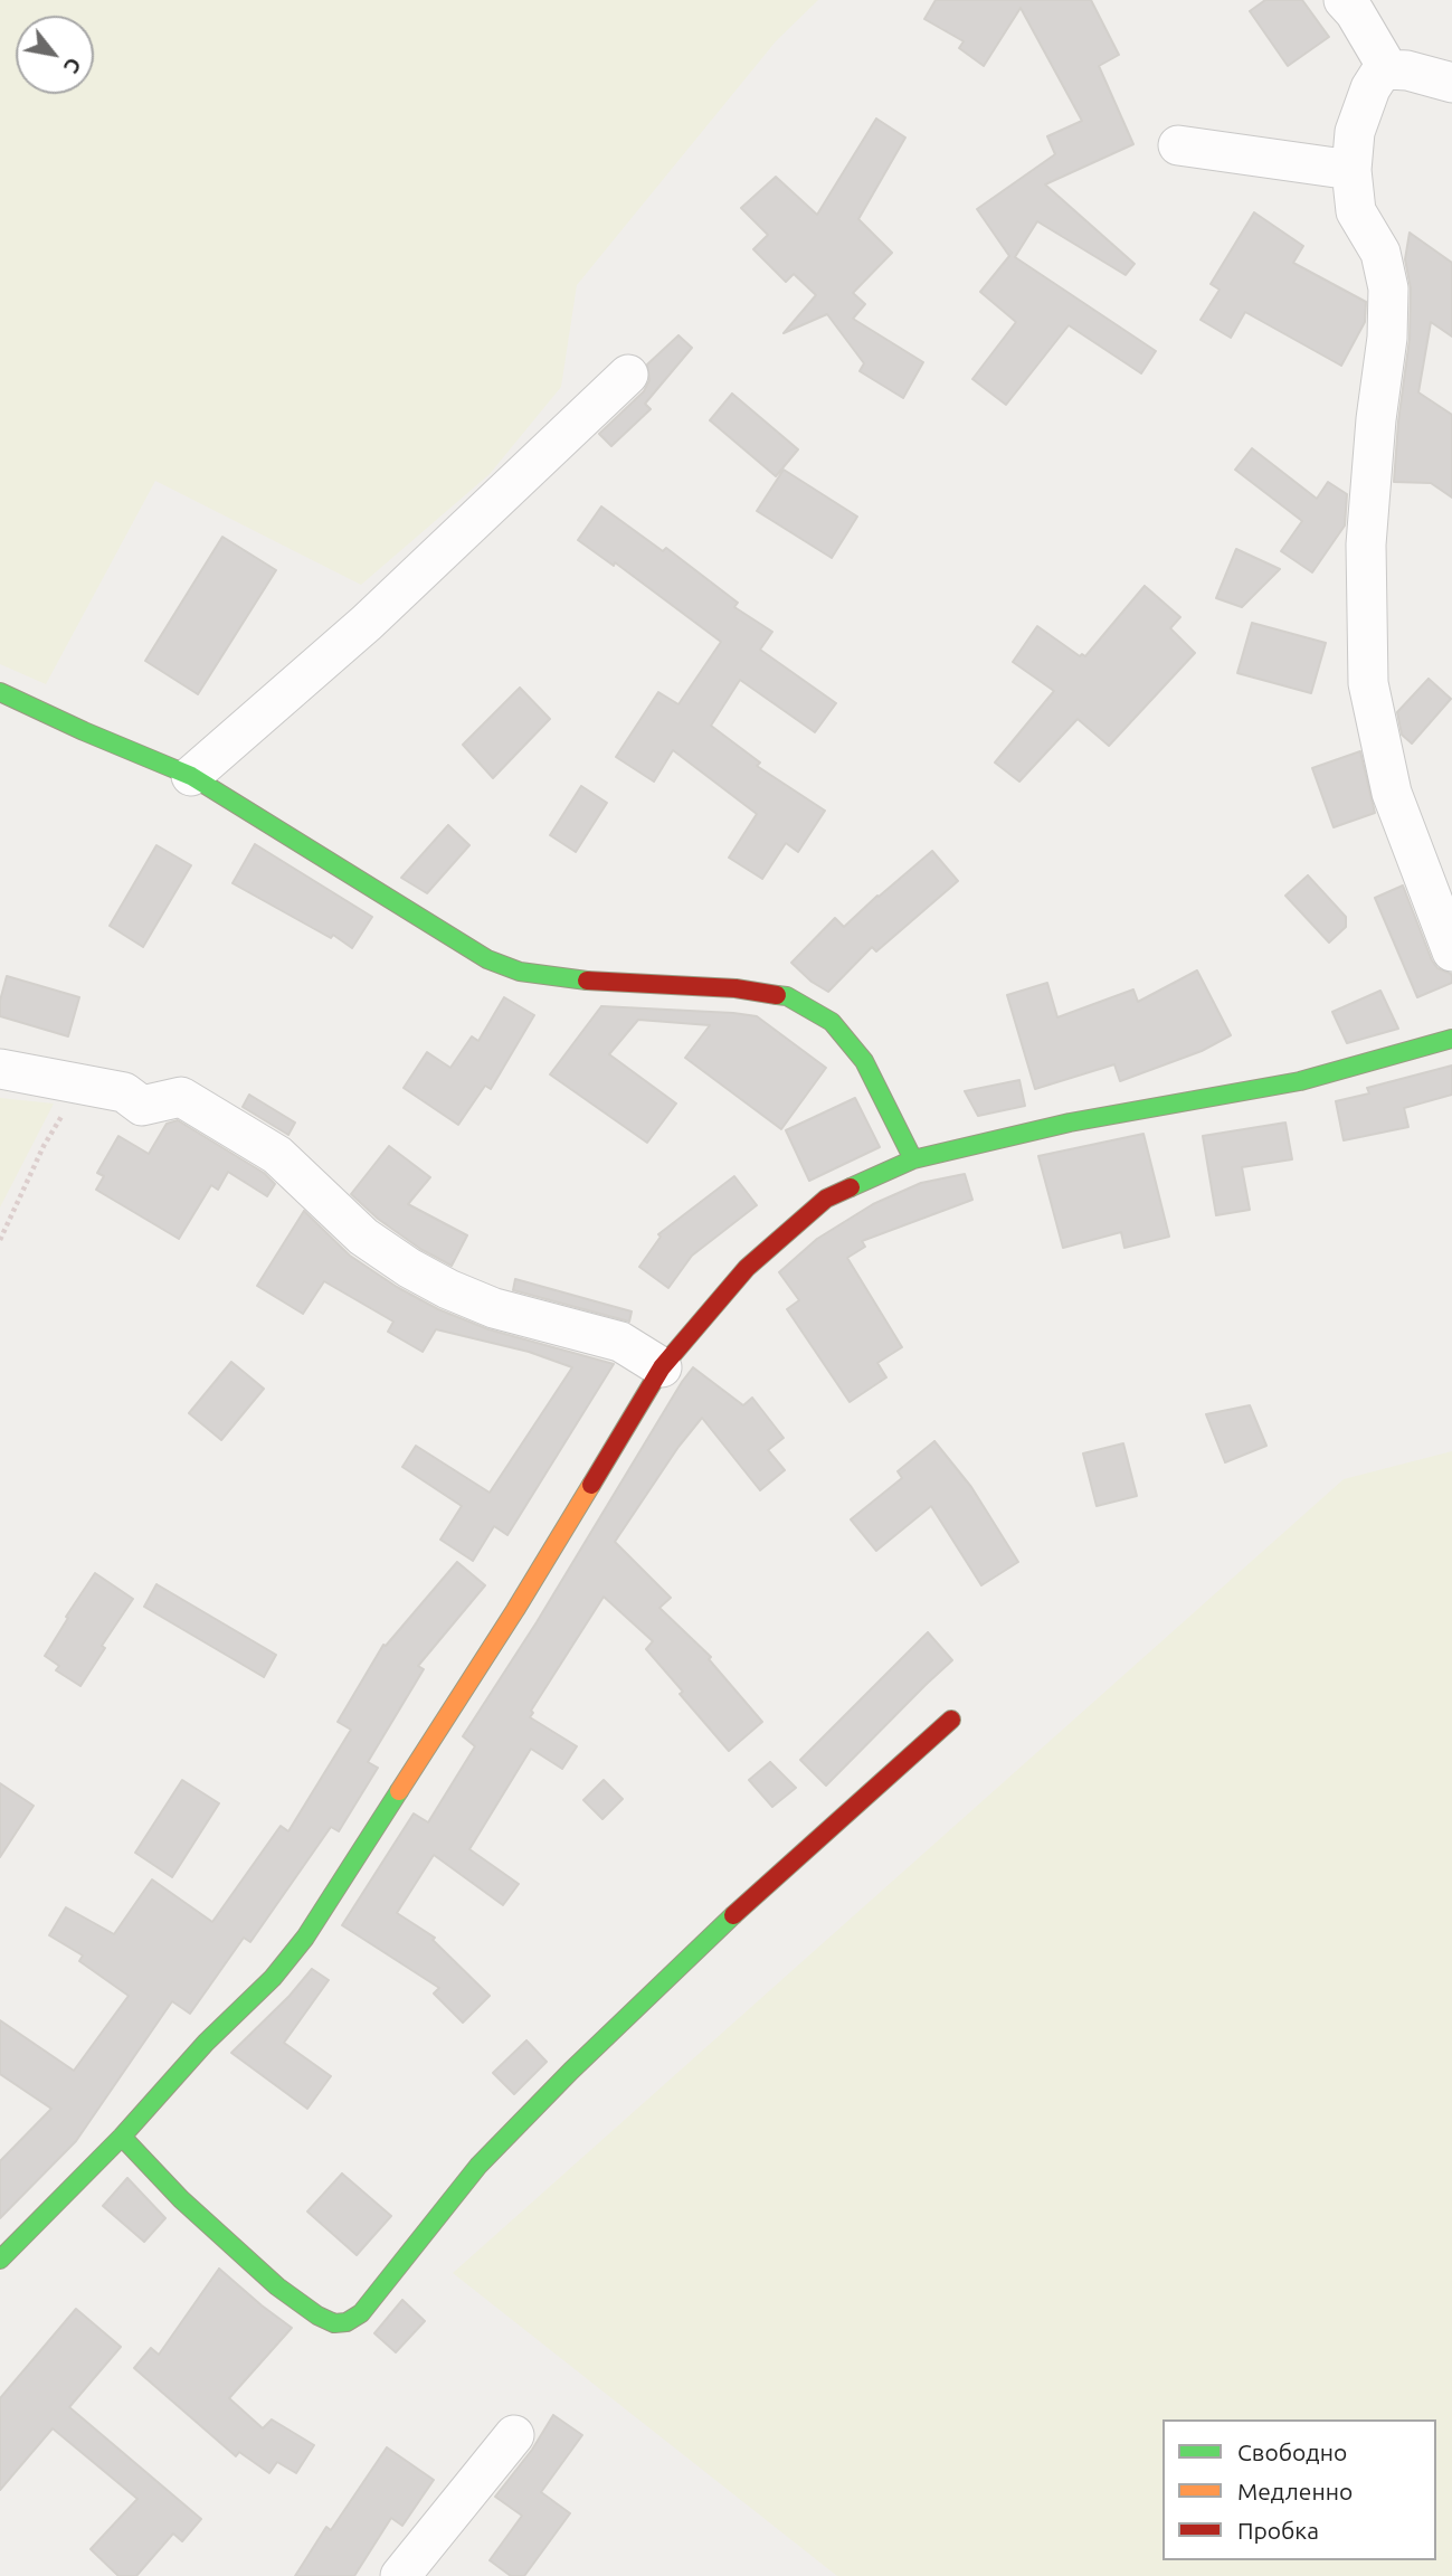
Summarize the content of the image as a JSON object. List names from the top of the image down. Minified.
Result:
{"legend":["Свободно","Медленно","Пробка"],"north":"bottom right"}
